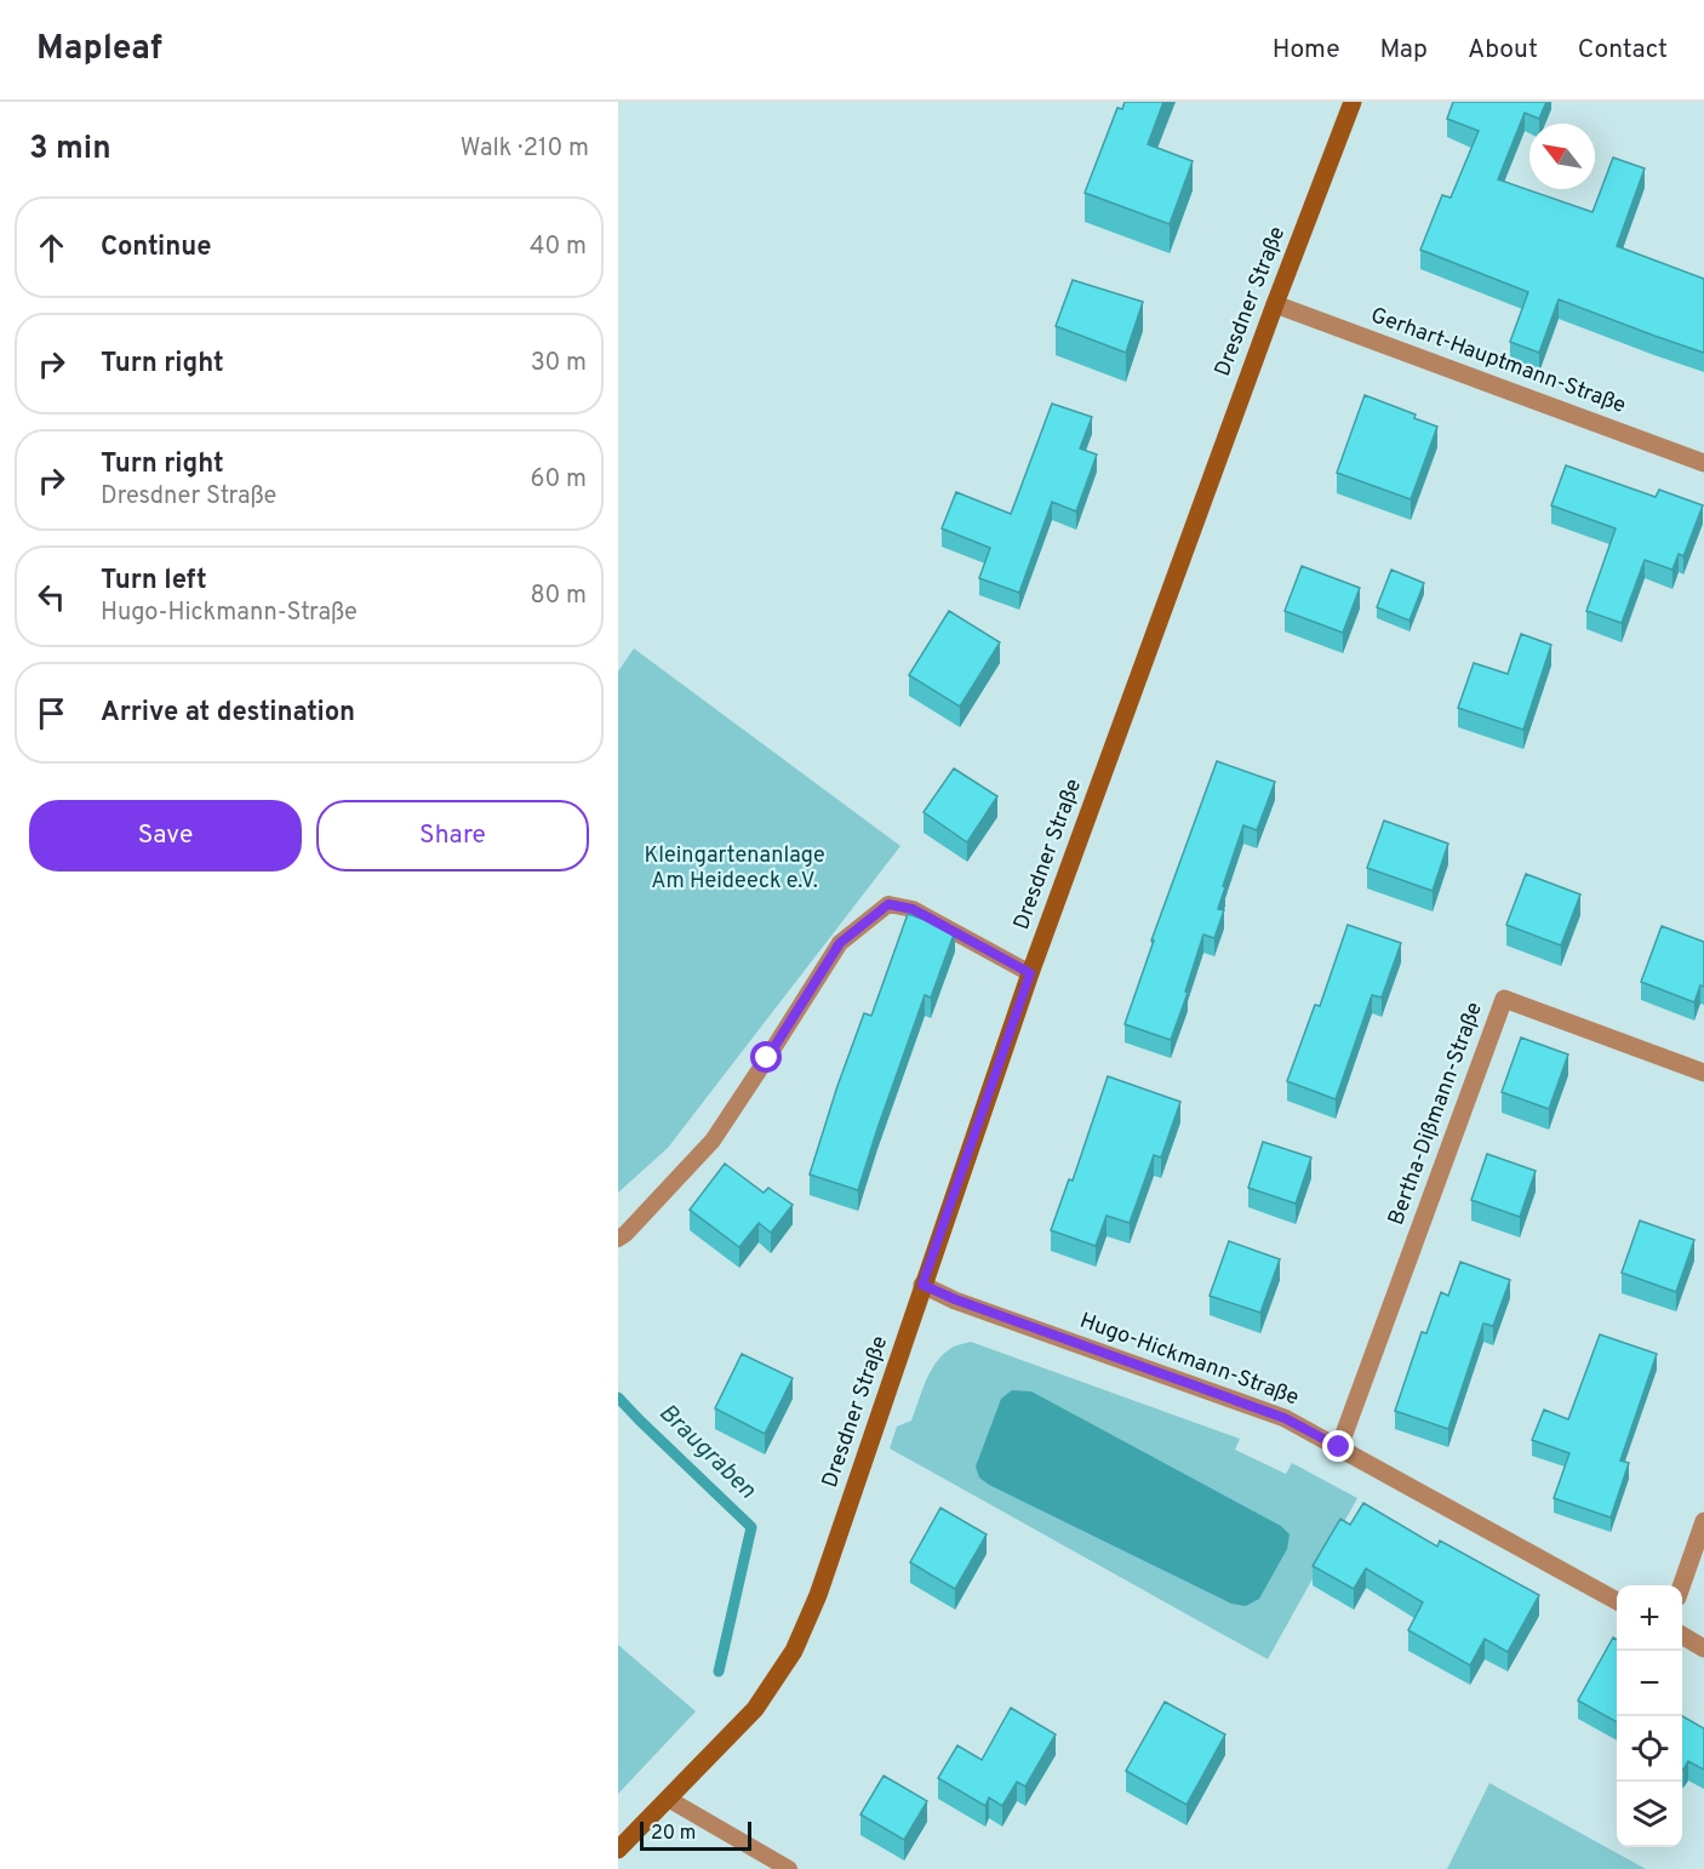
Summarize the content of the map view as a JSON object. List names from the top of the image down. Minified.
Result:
{"streets":{"main road":["Dresdner Straße"],"street":["Gerhart-Hauptmann-Straße","Bertha-Dißmann-Straße","Hugo-Hickmann-Straße"]},"crossings":[["Dresdner Straße","Gerhart-Hauptmann-Straße"],["Dresdner Straße","Hugo-Hickmann-Straße"],["Bertha-Dißmann-Straße","Hugo-Hickmann-Straße"]],"water":["Braugraben"],"parks":["Kleingartenanlage Am Heideeck e.V."],"scale_bar":"20 m","north":"top left","page":{"header":"Mapleaf","nav":["Home","Map","About","Contact"],"heading":["3 min","Walk · 210 m"],"list":[["Continue","40 m"],["Turn right","30 m"],["Turn right","Dresdner Straße","60 m"],["Turn left","Hugo-Hickmann-Straße","80 m"],"Arrive at destination"],"buttons":["Save","Share"],"map_buttons":["+","−"],"scale":"20 m"}}
